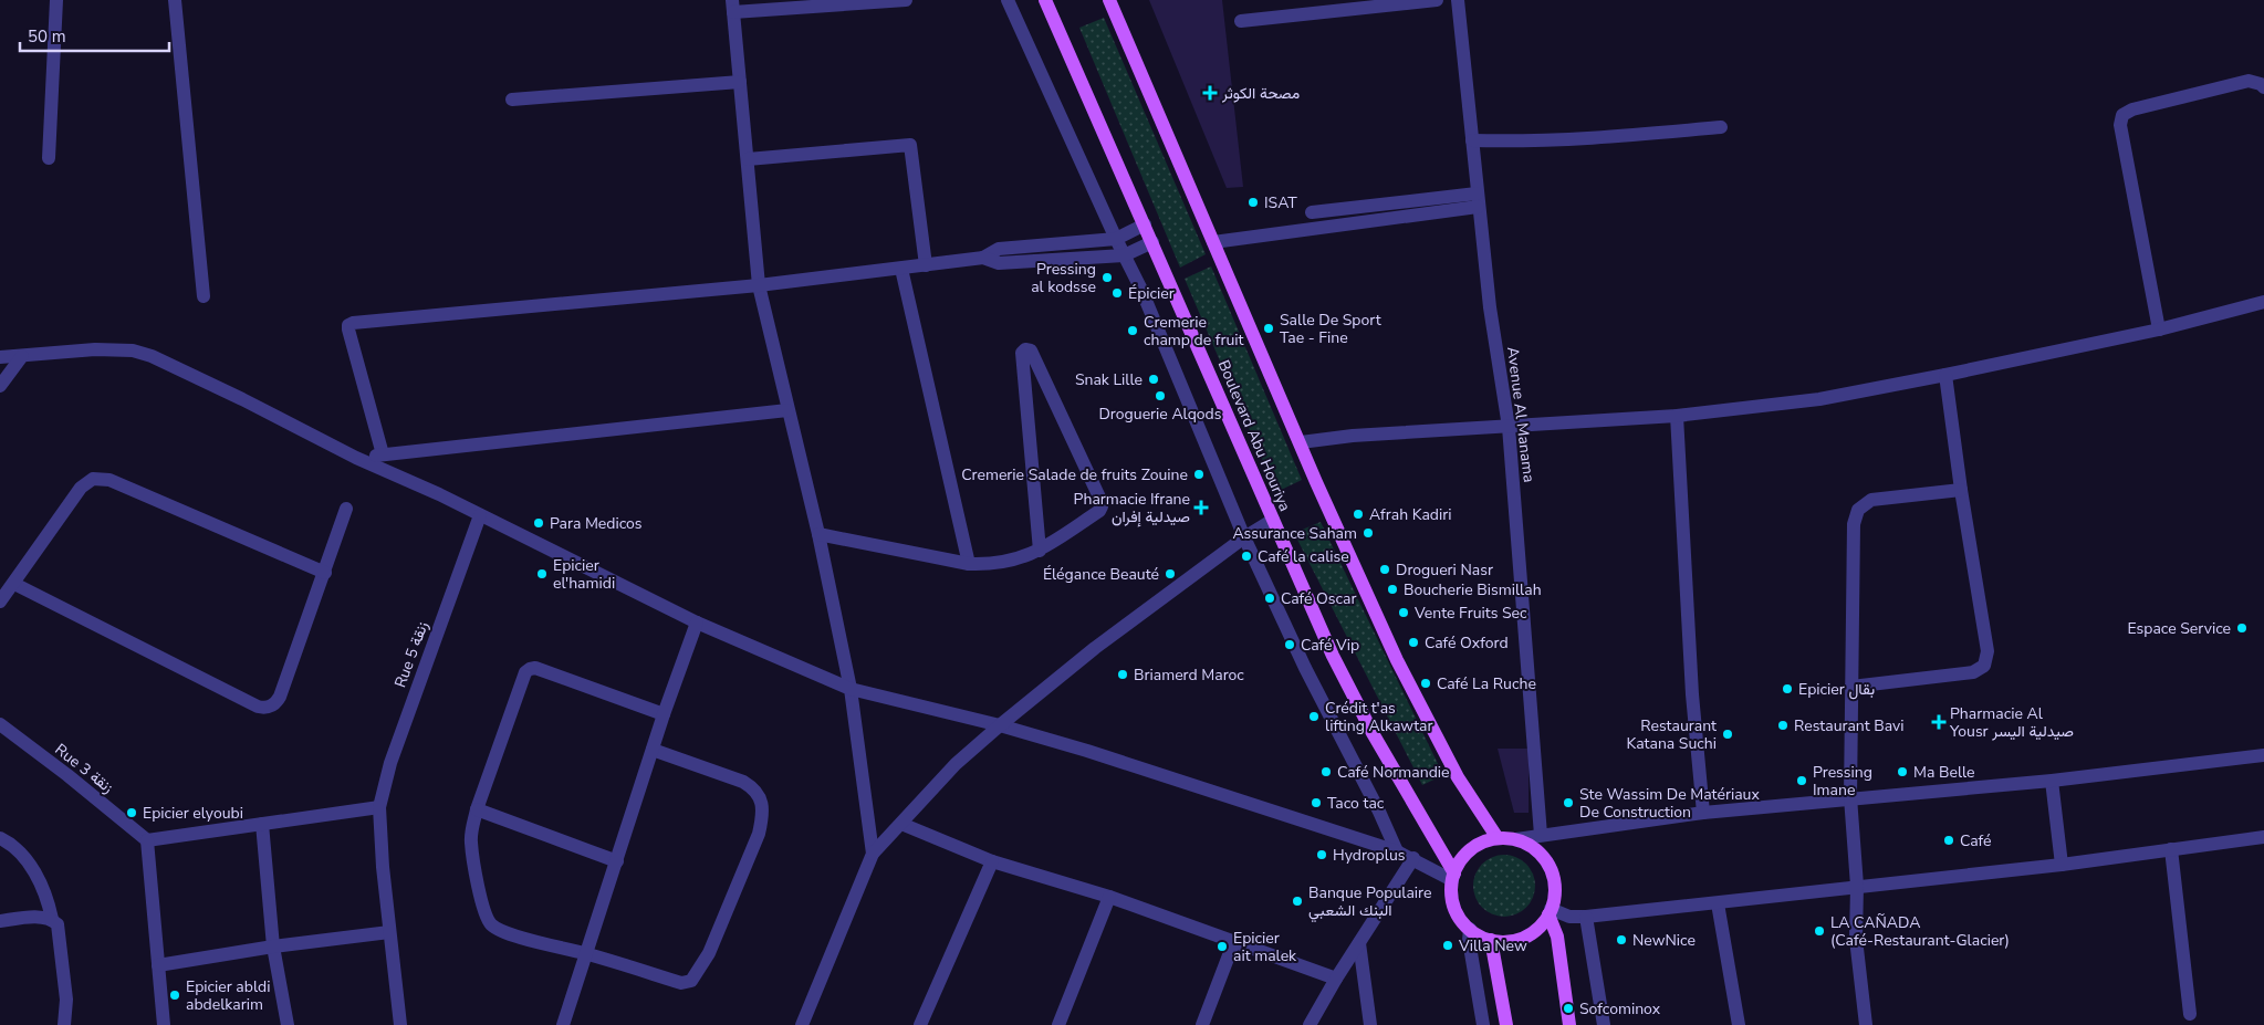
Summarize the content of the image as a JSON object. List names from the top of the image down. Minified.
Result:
{"streets":{"main road":["Boulevard Abu Houriya"],"street":["Avenue Al Manama","Rue 5 زنقة","Rue 3 زنقة"]},"places":{"health":["مصحة الكوثر","Pharmacie Ifrane صيدلية إفران","Pharmacie Al Yousr صيدلية اليسر"],"other":["ISAT","Pressing al kodsse","Épicier","Salle De Sport Tae - Fine","Cremerie champ de fruit","Snak Lille","Droguerie Alqods","Cremerie Salade de fruits Zouine","Afrah Kadiri","Para Medicos","Assurance Saham","Café la calise","Drogueri Nasr","Epicier el'hamidi","Élégance Beauté","Boucherie Bismillah","Café Oscar","Vente Fruits Sec","Espace Service","Café Oxford","Café Vip","Briamerd Maroc","Café La Ruche","Epicier بقال","Crédit t'as lifting Alkawtar","Restaurant Bavi","Restaurant Katana Suchi","Café Normandie","Ma Belle","Pressing Imane","Taco tac","Ste Wassim De Matériaux De Construction","Epicier elyoubi","Café","Hydroplus","Banque Populaire البنك الشعبي","LA CAÑADA (Café-Restaurant-Glacier)","NewNice","Villa New","Epicier ait malek","Epicier abldi abdelkarim","Sofcominox"]},"scale_bar":"50 m"}
